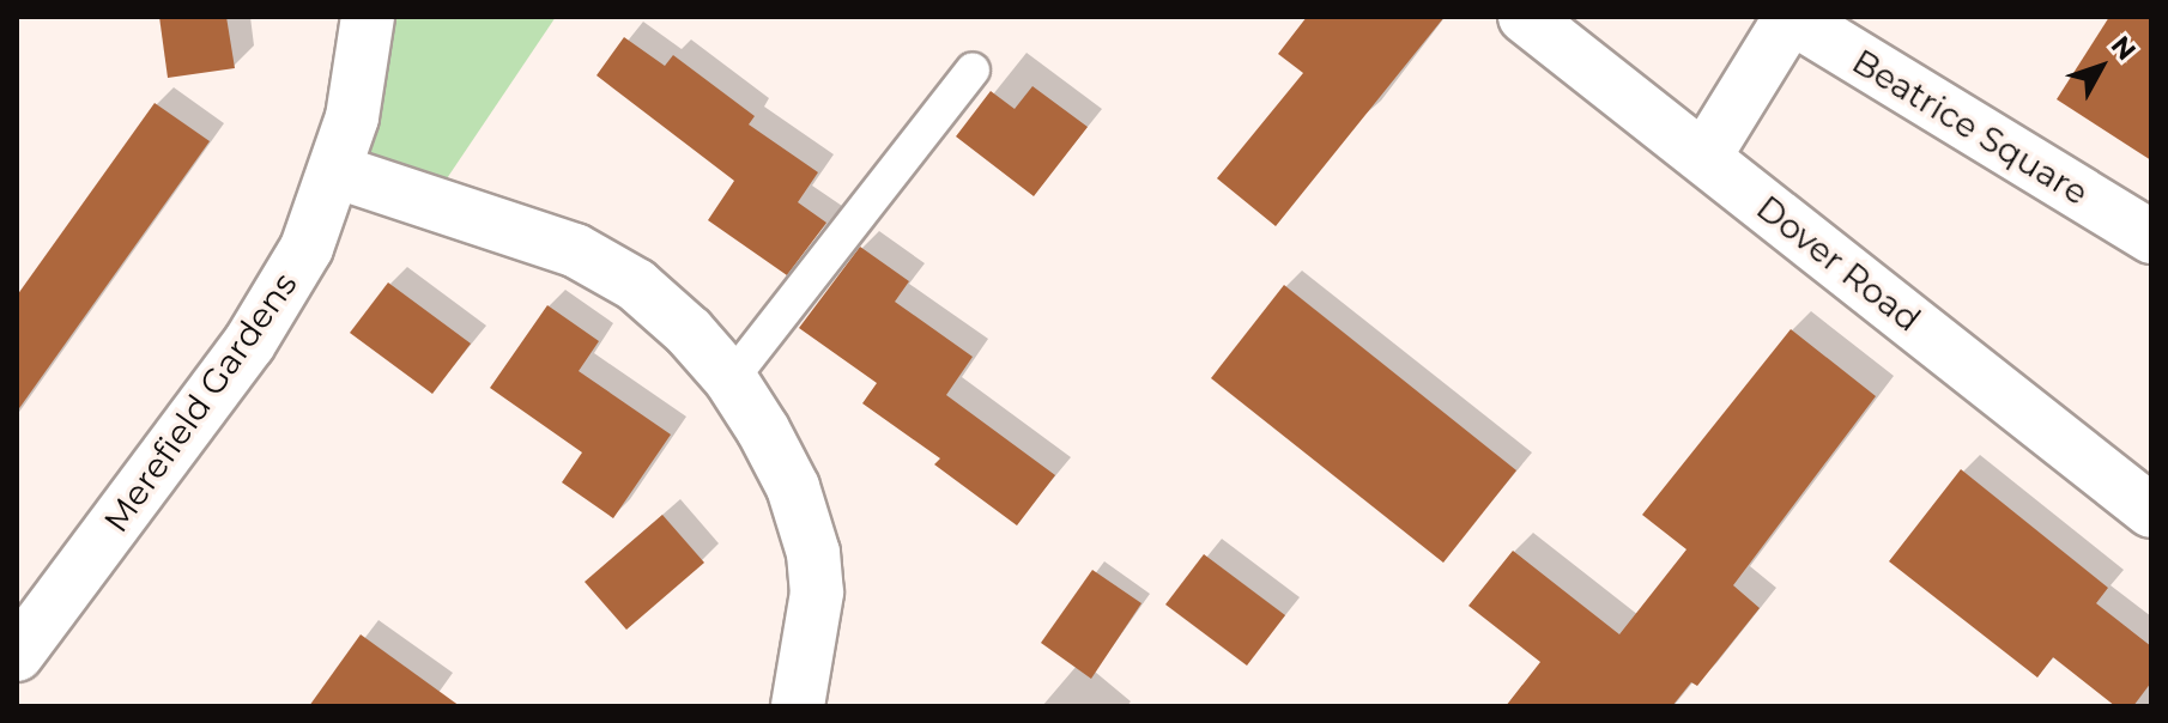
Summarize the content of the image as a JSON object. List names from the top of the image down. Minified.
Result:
{"streets":{"street":["Beatrice Square","Dover Road","Merefield Gardens"]},"crossings":[["Beatrice Square","Dover Road"]],"north":"top right"}
